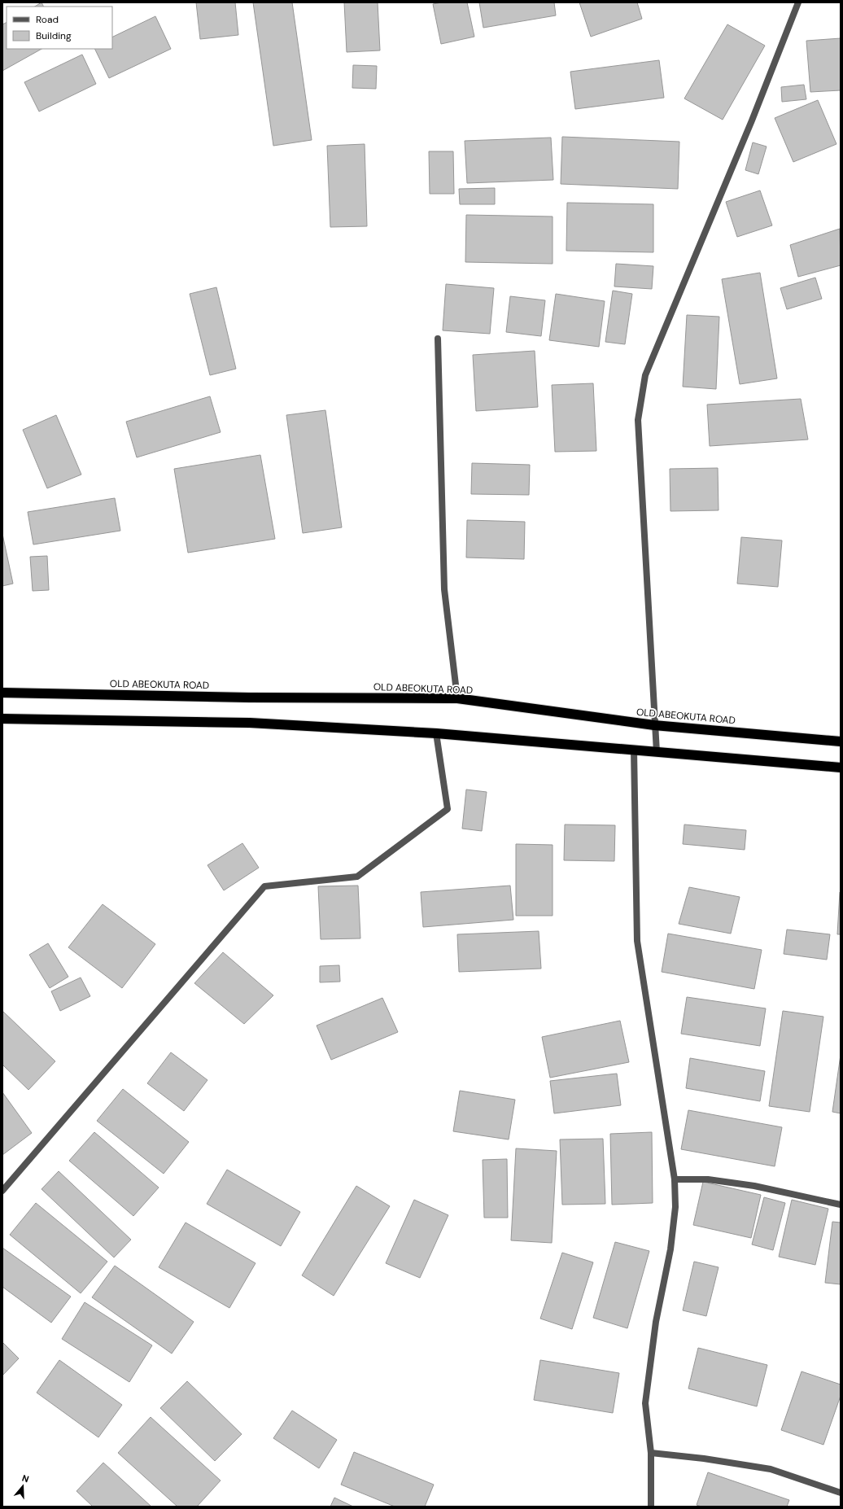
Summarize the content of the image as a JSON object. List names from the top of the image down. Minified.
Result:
{"streets":{"highway":["OLD ABEOKUTA ROAD"]},"legend":["Road","Building"],"north":"top"}
